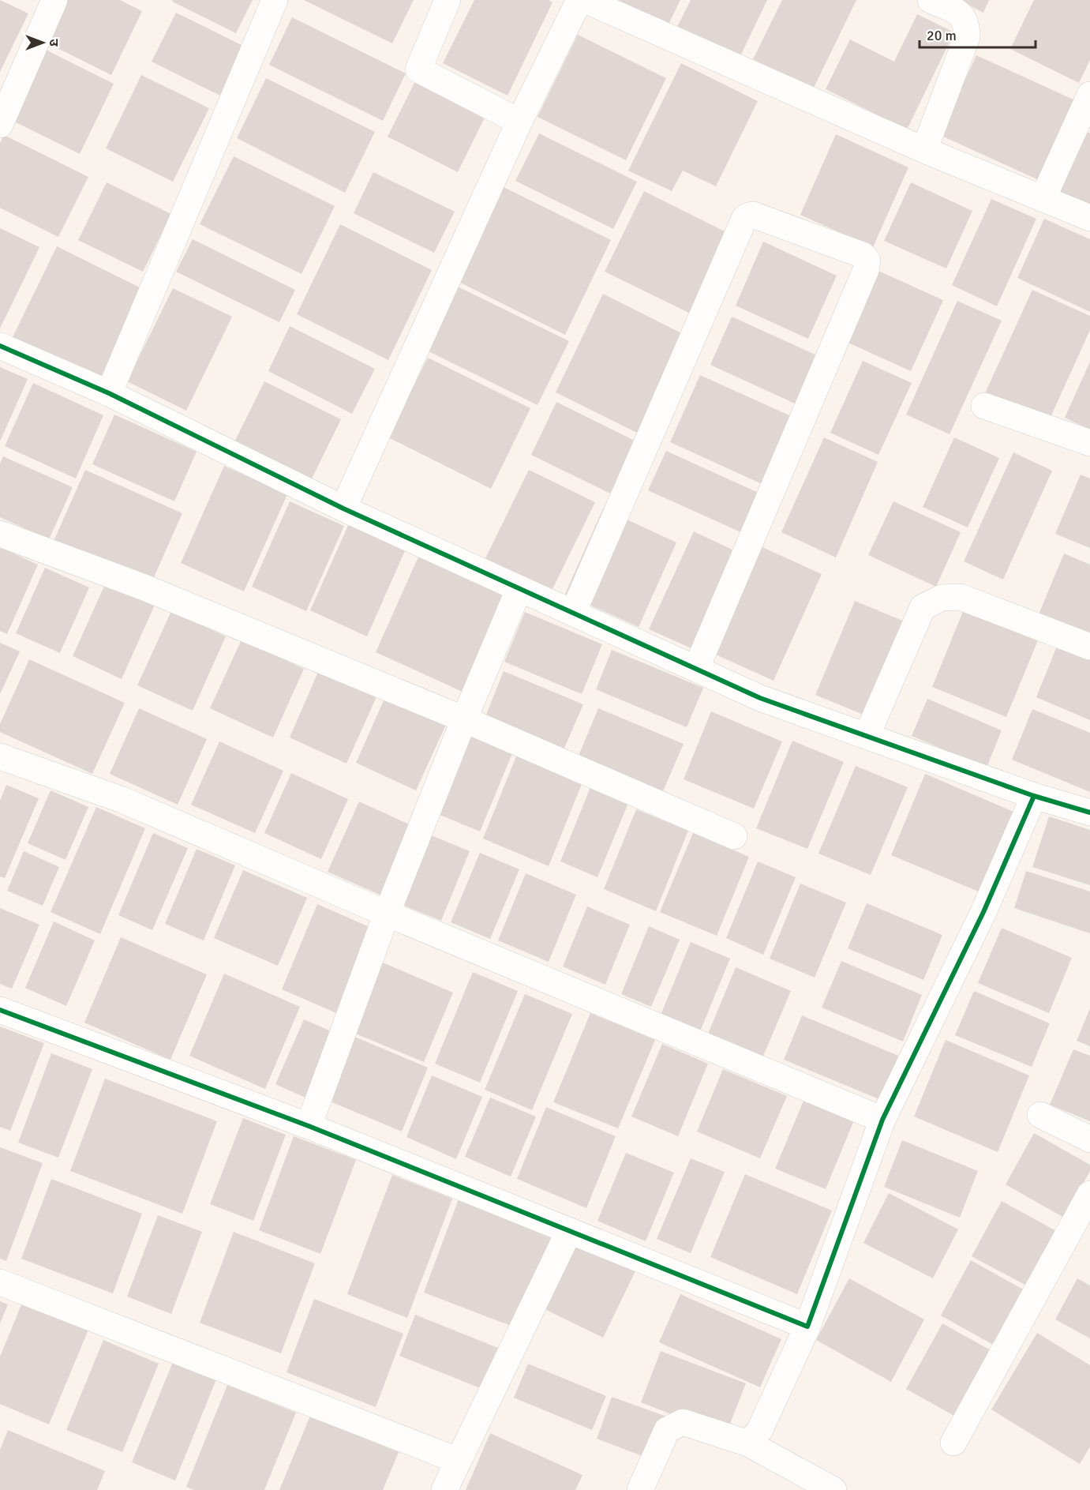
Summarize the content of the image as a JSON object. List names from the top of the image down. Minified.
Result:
{"scale_bar":"20 m","north":"right"}
